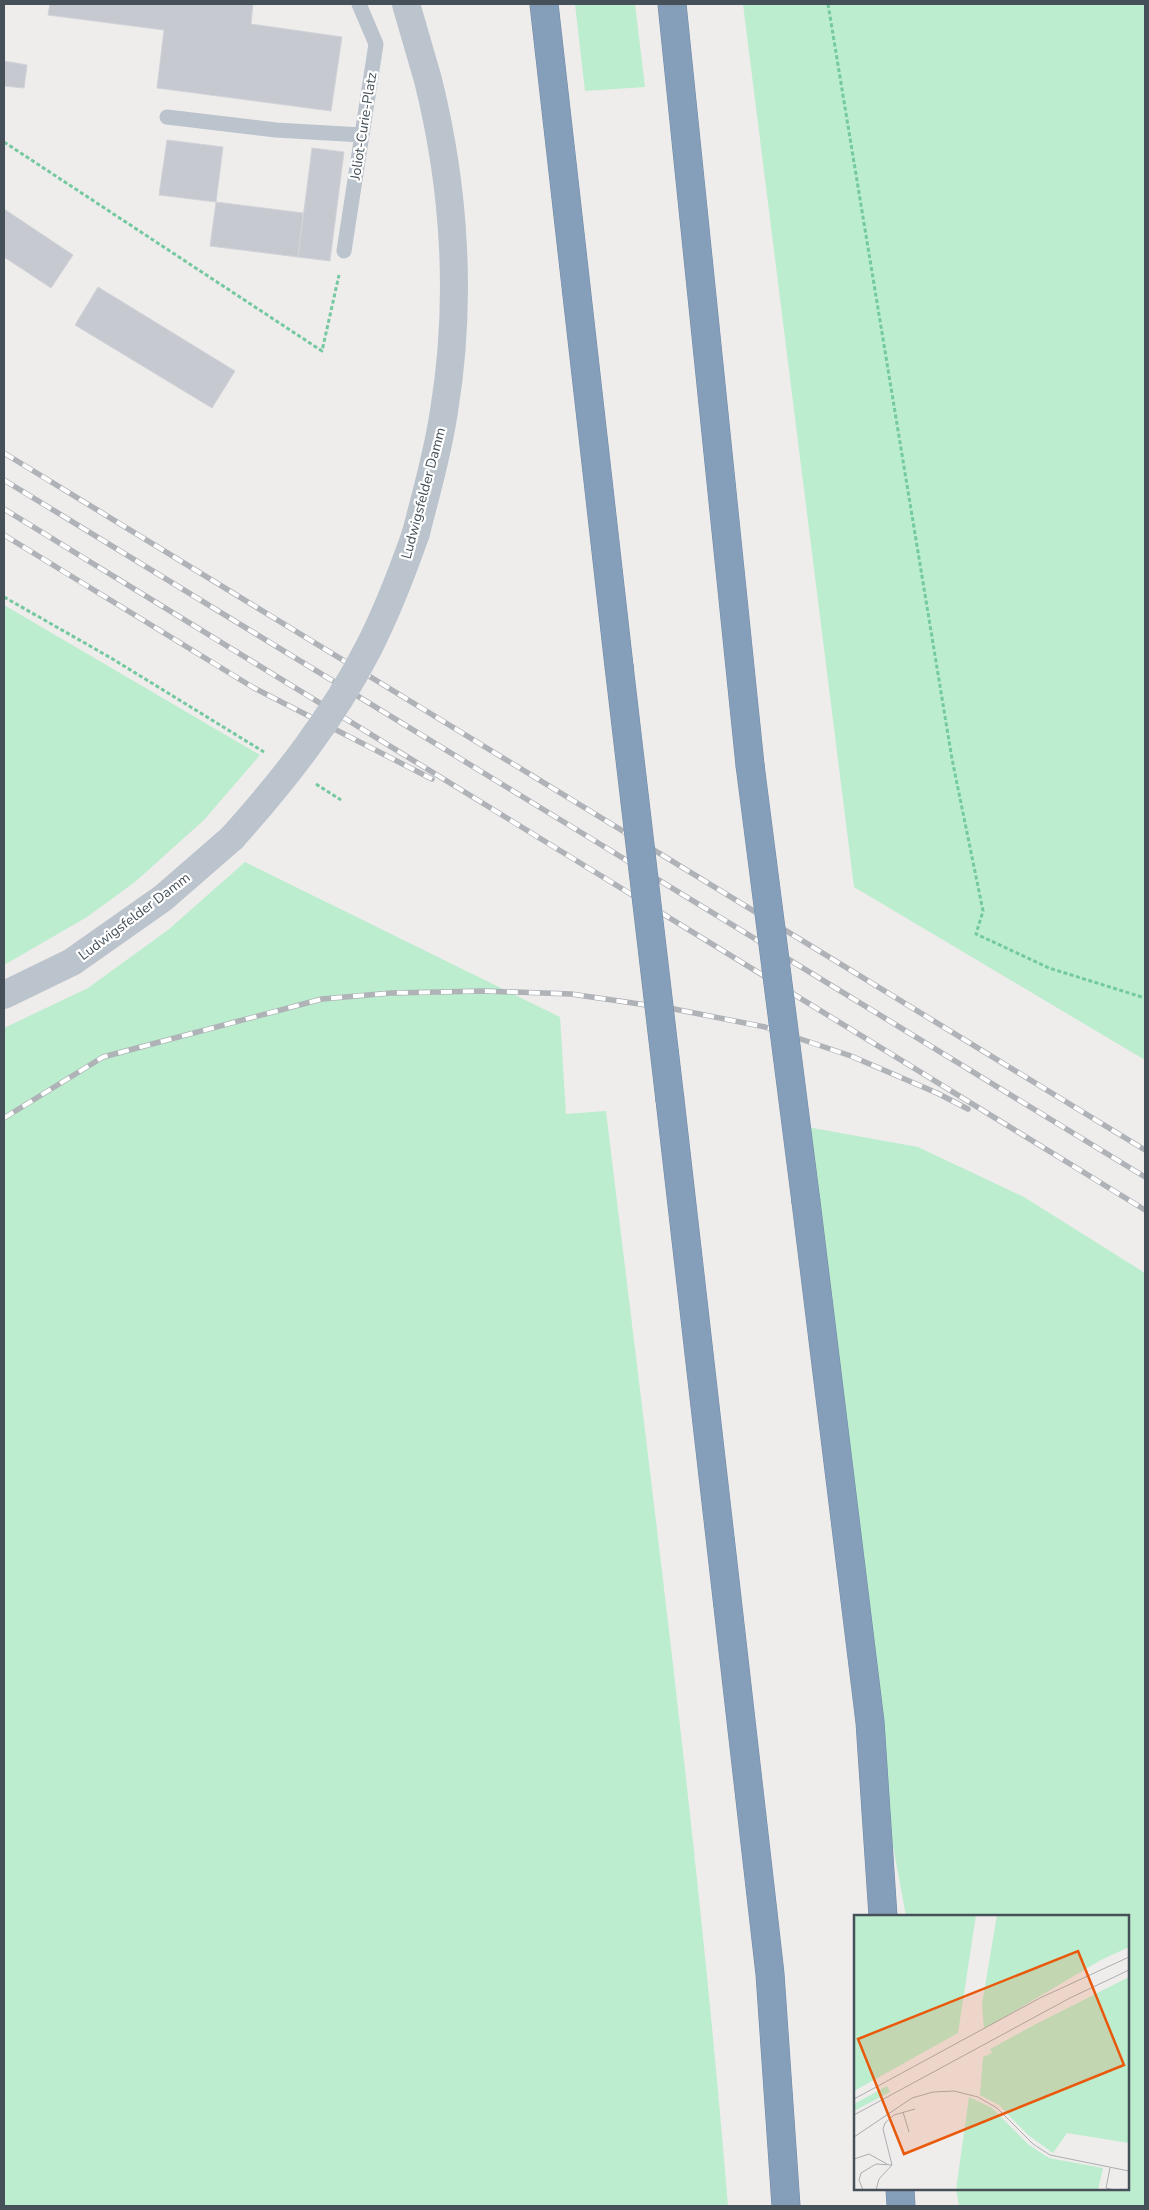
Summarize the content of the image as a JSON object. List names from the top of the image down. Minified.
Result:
{"streets":{"street":["Ludwigsfelder Damm"],"lane":["Joliot-Curie-Platz"]}}
